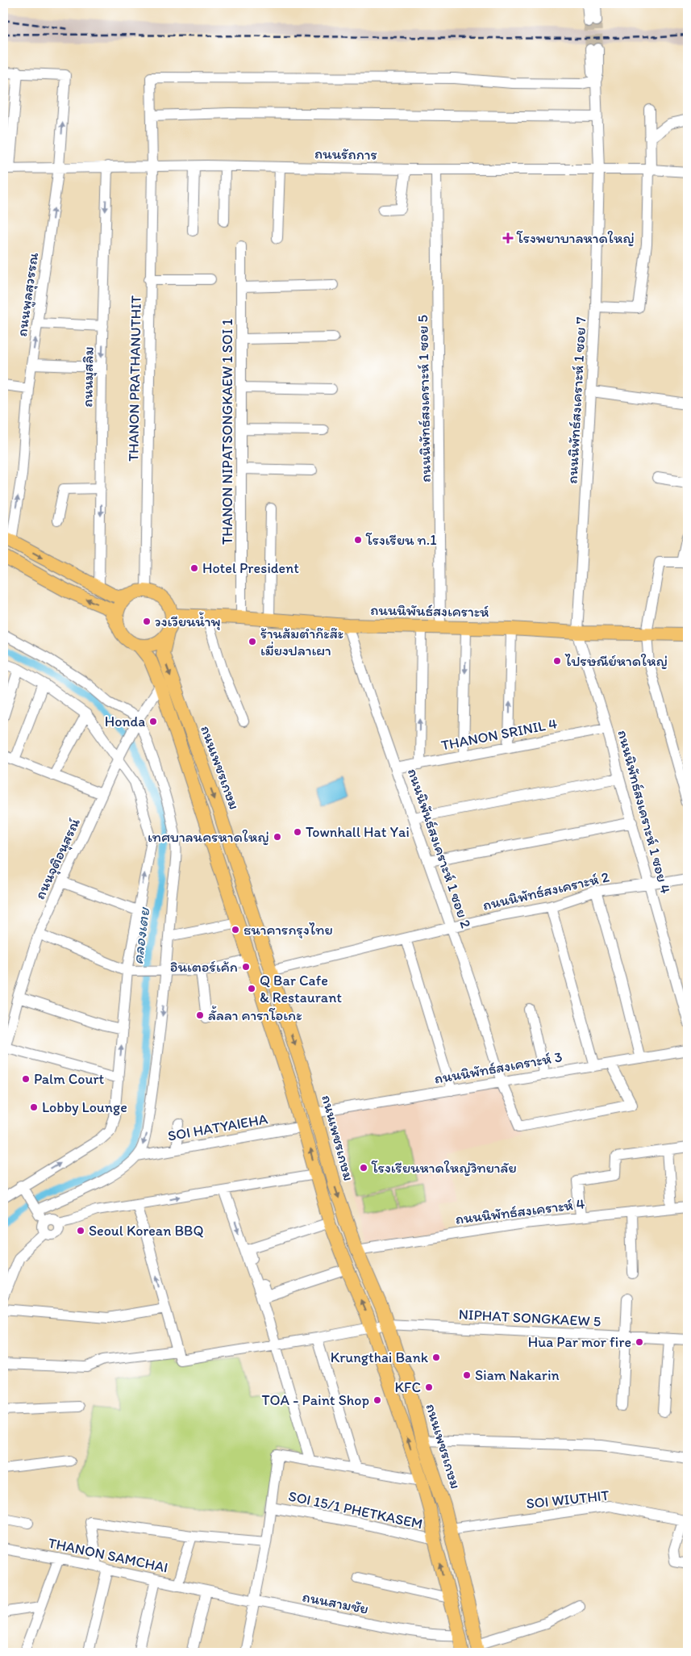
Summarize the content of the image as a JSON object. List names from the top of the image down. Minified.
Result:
{"streets":{"main road":["ถนนนิพันธ์สงเคราะห์","ถนนเพชรเกษม"],"street":["ถนนรัถการ","ถนนพูลสุวรรณ","ถนนมุสลิม","THANON PRATHANUTHIT","ถนนนิพัทธ์สงเคราะห์ 1 ซอย 5","ถนนนิพัทธ์สงเคราะห์ 1 ซอย 7","THANON NIPATSONGKAEW 1 SOI 1","THANON SRINIL 4","ถนนนิพัทธ์สงเคราะห์ 1 ซอย 4","ถนนนิพันธ์สงเคราะห์ 1 ซอย 2","ถนนจุติอนุสรณ์","ถนนนิพัทธ์สงเคราะห์ 2","ถนนนิพัทธ์สงเคราะห์ 3","SOI HATYAIEHA","ถนนนิพัทธ์สงเคราะห์ 4","NIPHAT SONGKAEW 5","SOI WIUTHIT","SOI 15/1 PHETKASEM","THANON SAMCHAI","ถนนสามชัย"]},"crossings":[["ถนนรัถการ","ถนนพูลสุวรรณ"],["ถนนรัถการ","ถนนมุสลิม"],["ถนนรัถการ","THANON PRATHANUTHIT"],["ถนนรัถการ","ถนนนิพัทธ์สงเคราะห์ 1 ซอย 5"],["ถนนรัถการ","ถนนนิพัทธ์สงเคราะห์ 1 ซอย 7"],["THANON PRATHANUTHIT","ถนนนิพัทธ์สงเคราะห์ 1 ซอย 7"],["THANON PRATHANUTHIT","ถนนนิพันธ์สงเคราะห์"],["THANON PRATHANUTHIT","ถนนเพชรเกษม"],["ถนนนิพัทธ์สงเคราะห์ 1 ซอย 5","ถนนนิพันธ์สงเคราะห์"],["ถนนนิพัทธ์สงเคราะห์ 1 ซอย 7","ถนนนิพันธ์สงเคราะห์"],["ถนนนิพัทธ์สงเคราะห์ 1 ซอย 7","ถนนนิพัทธ์สงเคราะห์ 1 ซอย 4"],["THANON NIPATSONGKAEW 1 SOI 1","ถนนนิพันธ์สงเคราะห์"],["ถนนนิพันธ์สงเคราะห์","ถนนเพชรเกษม"],["ถนนนิพันธ์สงเคราะห์","ถนนนิพัทธ์สงเคราะห์ 1 ซอย 4"],["ถนนนิพันธ์สงเคราะห์","ถนนนิพันธ์สงเคราะห์ 1 ซอย 2"],["THANON SRINIL 4","ถนนนิพัทธ์สงเคราะห์ 1 ซอย 4"],["THANON SRINIL 4","ถนนนิพันธ์สงเคราะห์ 1 ซอย 2"],["ถนนเพชรเกษม","ถนนจุติอนุสรณ์"],["ถนนเพชรเกษม","ถนนนิพัทธ์สงเคราะห์ 2"],["ถนนเพชรเกษม","ถนนนิพัทธ์สงเคราะห์ 3"],["ถนนเพชรเกษม","SOI HATYAIEHA"],["ถนนเพชรเกษม","ถนนนิพัทธ์สงเคราะห์ 4"],["ถนนเพชรเกษม","NIPHAT SONGKAEW 5"],["ถนนเพชรเกษม","SOI WIUTHIT"],["ถนนเพชรเกษม","SOI 15/1 PHETKASEM"],["ถนนเพชรเกษม","ถนนสามชัย"],["ถนนนิพัทธ์สงเคราะห์ 1 ซอย 4","ถนนนิพัทธ์สงเคราะห์ 2"],["ถนนนิพันธ์สงเคราะห์ 1 ซอย 2","ถนนนิพัทธ์สงเคราะห์ 2"],["ถนนนิพันธ์สงเคราะห์ 1 ซอย 2","ถนนนิพัทธ์สงเคราะห์ 3"],["THANON SAMCHAI","ถนนสามชัย"]],"one_way":["ถนนพูลสุวรรณ","ถนนมุสลิม"],"water":["คลองเตย"],"places":{"health":["โรงพยาบาลหาดใหญ่"],"other":["โรงเรียน ท.1","Hotel President","วงเวียนน้ำพุ","ร้านส้มตำก๊ะส๊ะ เมี่ยงปลาเผา","ไปรษณีย์หาดใหญ่","Honda","Townhall Hat Yai","เทศบาลนครหาดใหญ่","ธนาคารกรุงไทย","อินเตอร์เค้ก","Q Bar Cafe & Restaurant","ลั้ลลา คาราโอเกะ","Palm Court","Lobby Lounge","โรงเรียนหาดใหญ่วิทยาลัย","Seoul Korean BBQ","Hua Par mor fire","Krungthai Bank","Siam Nakarin","KFC","TOA - Paint Shop"]}}
